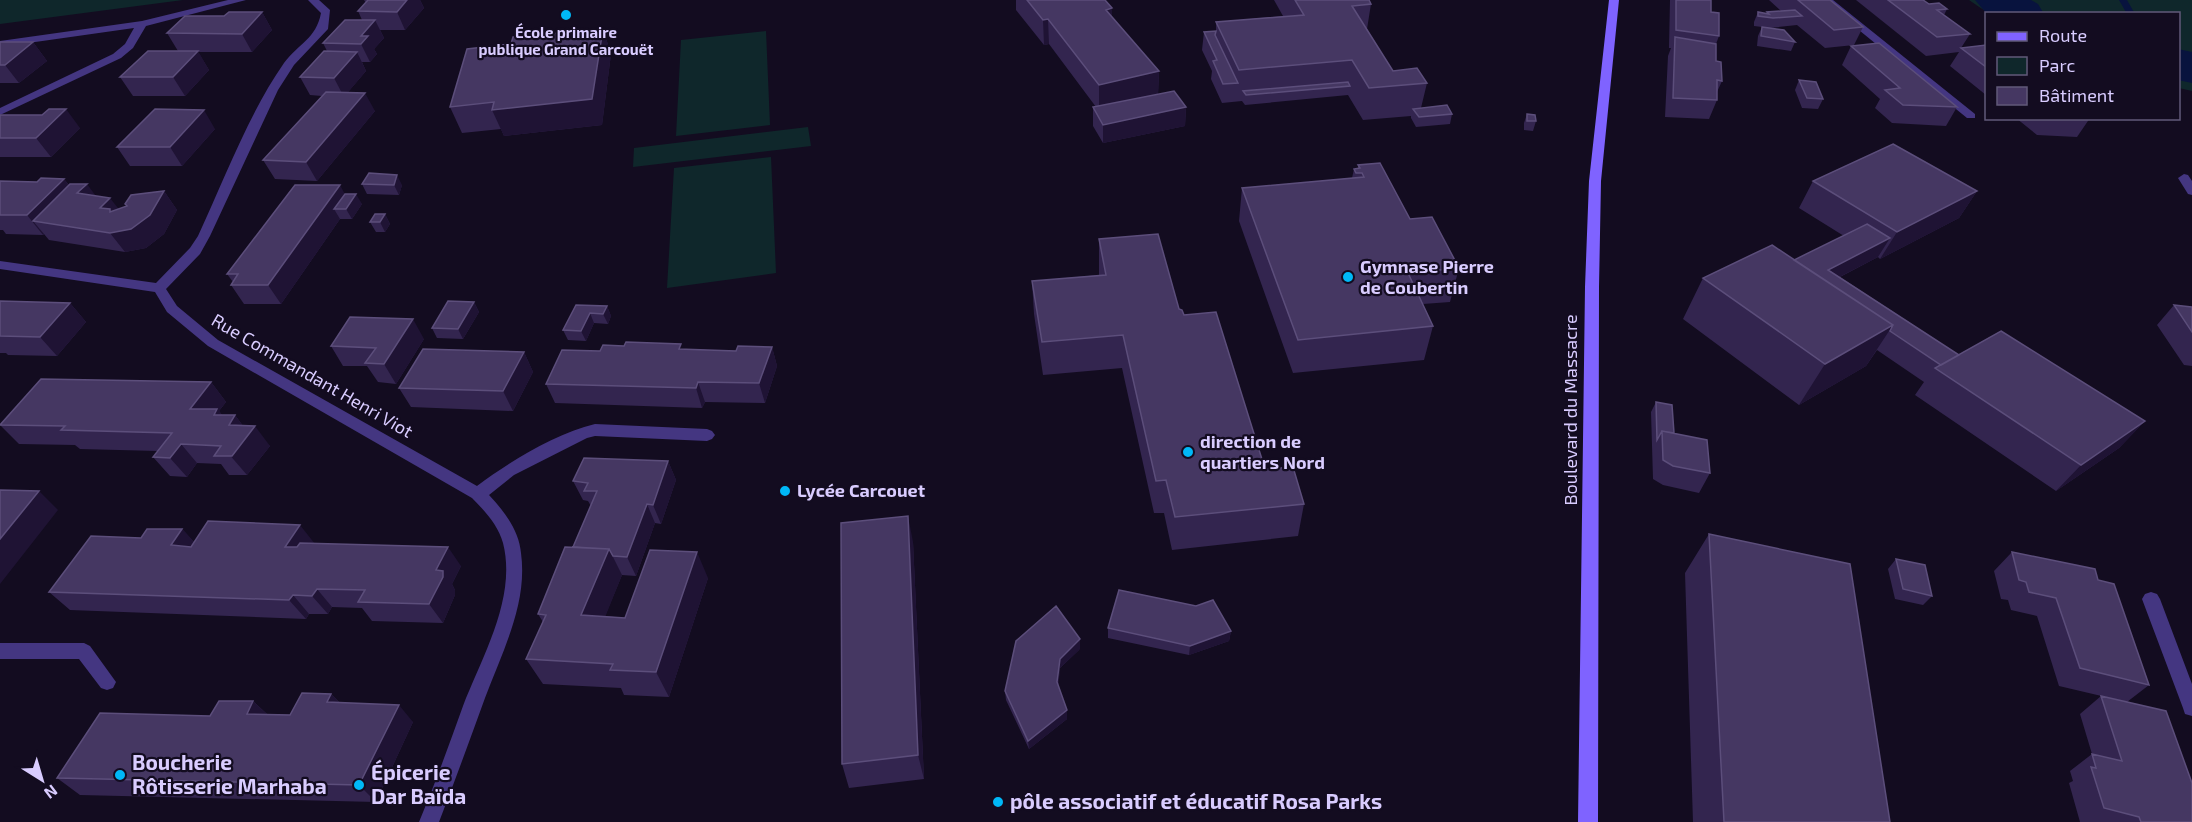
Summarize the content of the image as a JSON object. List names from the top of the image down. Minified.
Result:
{"streets":{"main road":["Boulevard du Massacre"],"street":["Rue Commandant Henri Viot"]},"places":["École primaire publique Grand Carcouët","Gymnase Pierre de Coubertin","direction de quartiers Nord","Lycée Carcouet","Boucherie Rôtisserie Marhaba","Épicerie Dar Baïda","pôle associatif et éducatif Rosa Parks"],"legend":["Route","Parc","Bâtiment"],"north":"bottom right"}
